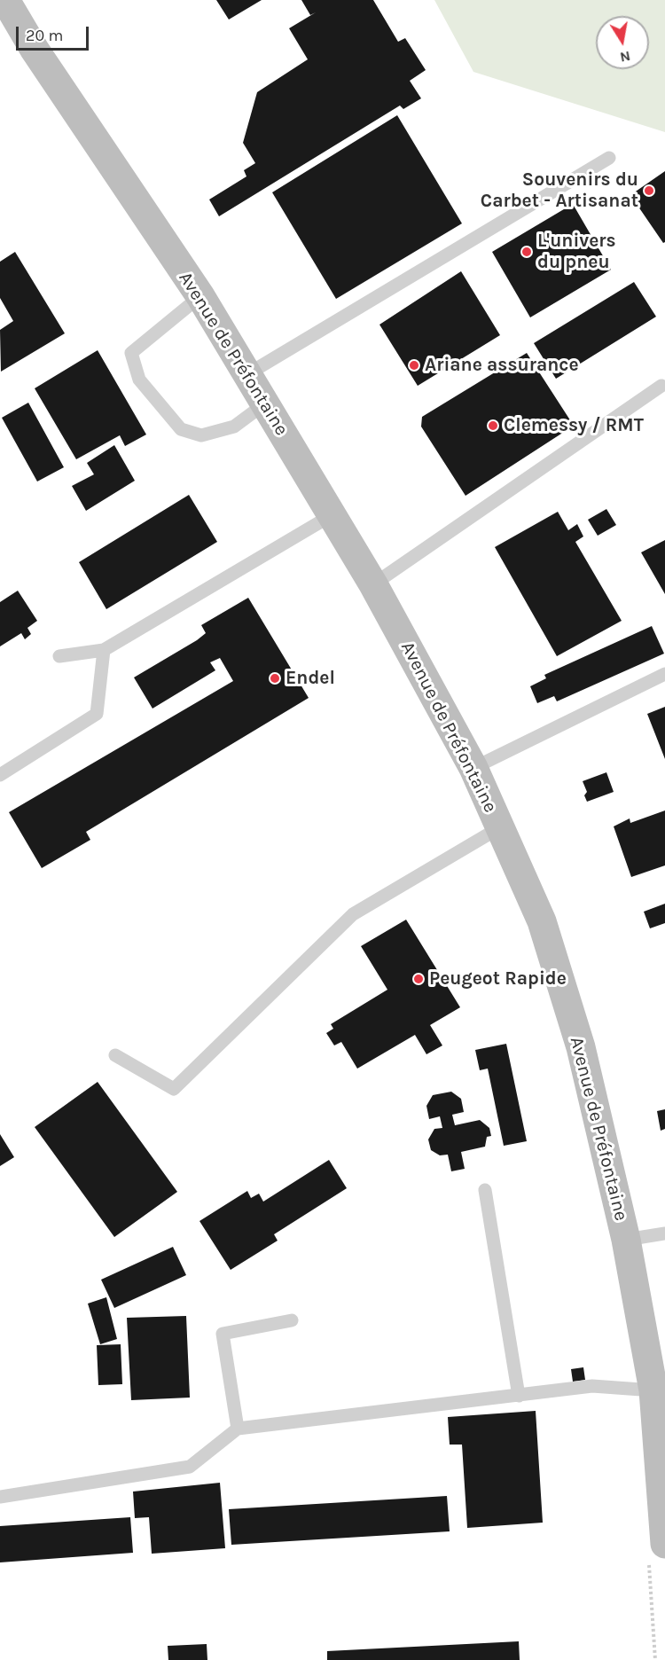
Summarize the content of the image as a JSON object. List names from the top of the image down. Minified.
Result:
{"streets":{"main road":["Avenue de Préfontaine"]},"places":["Souvenirs du Carbet - Artisanat","L'univers du pneu","Ariane assurance","Clemessy / RMT","Endel","Peugeot Rapide"],"scale_bar":"20 m","north":"bottom"}
